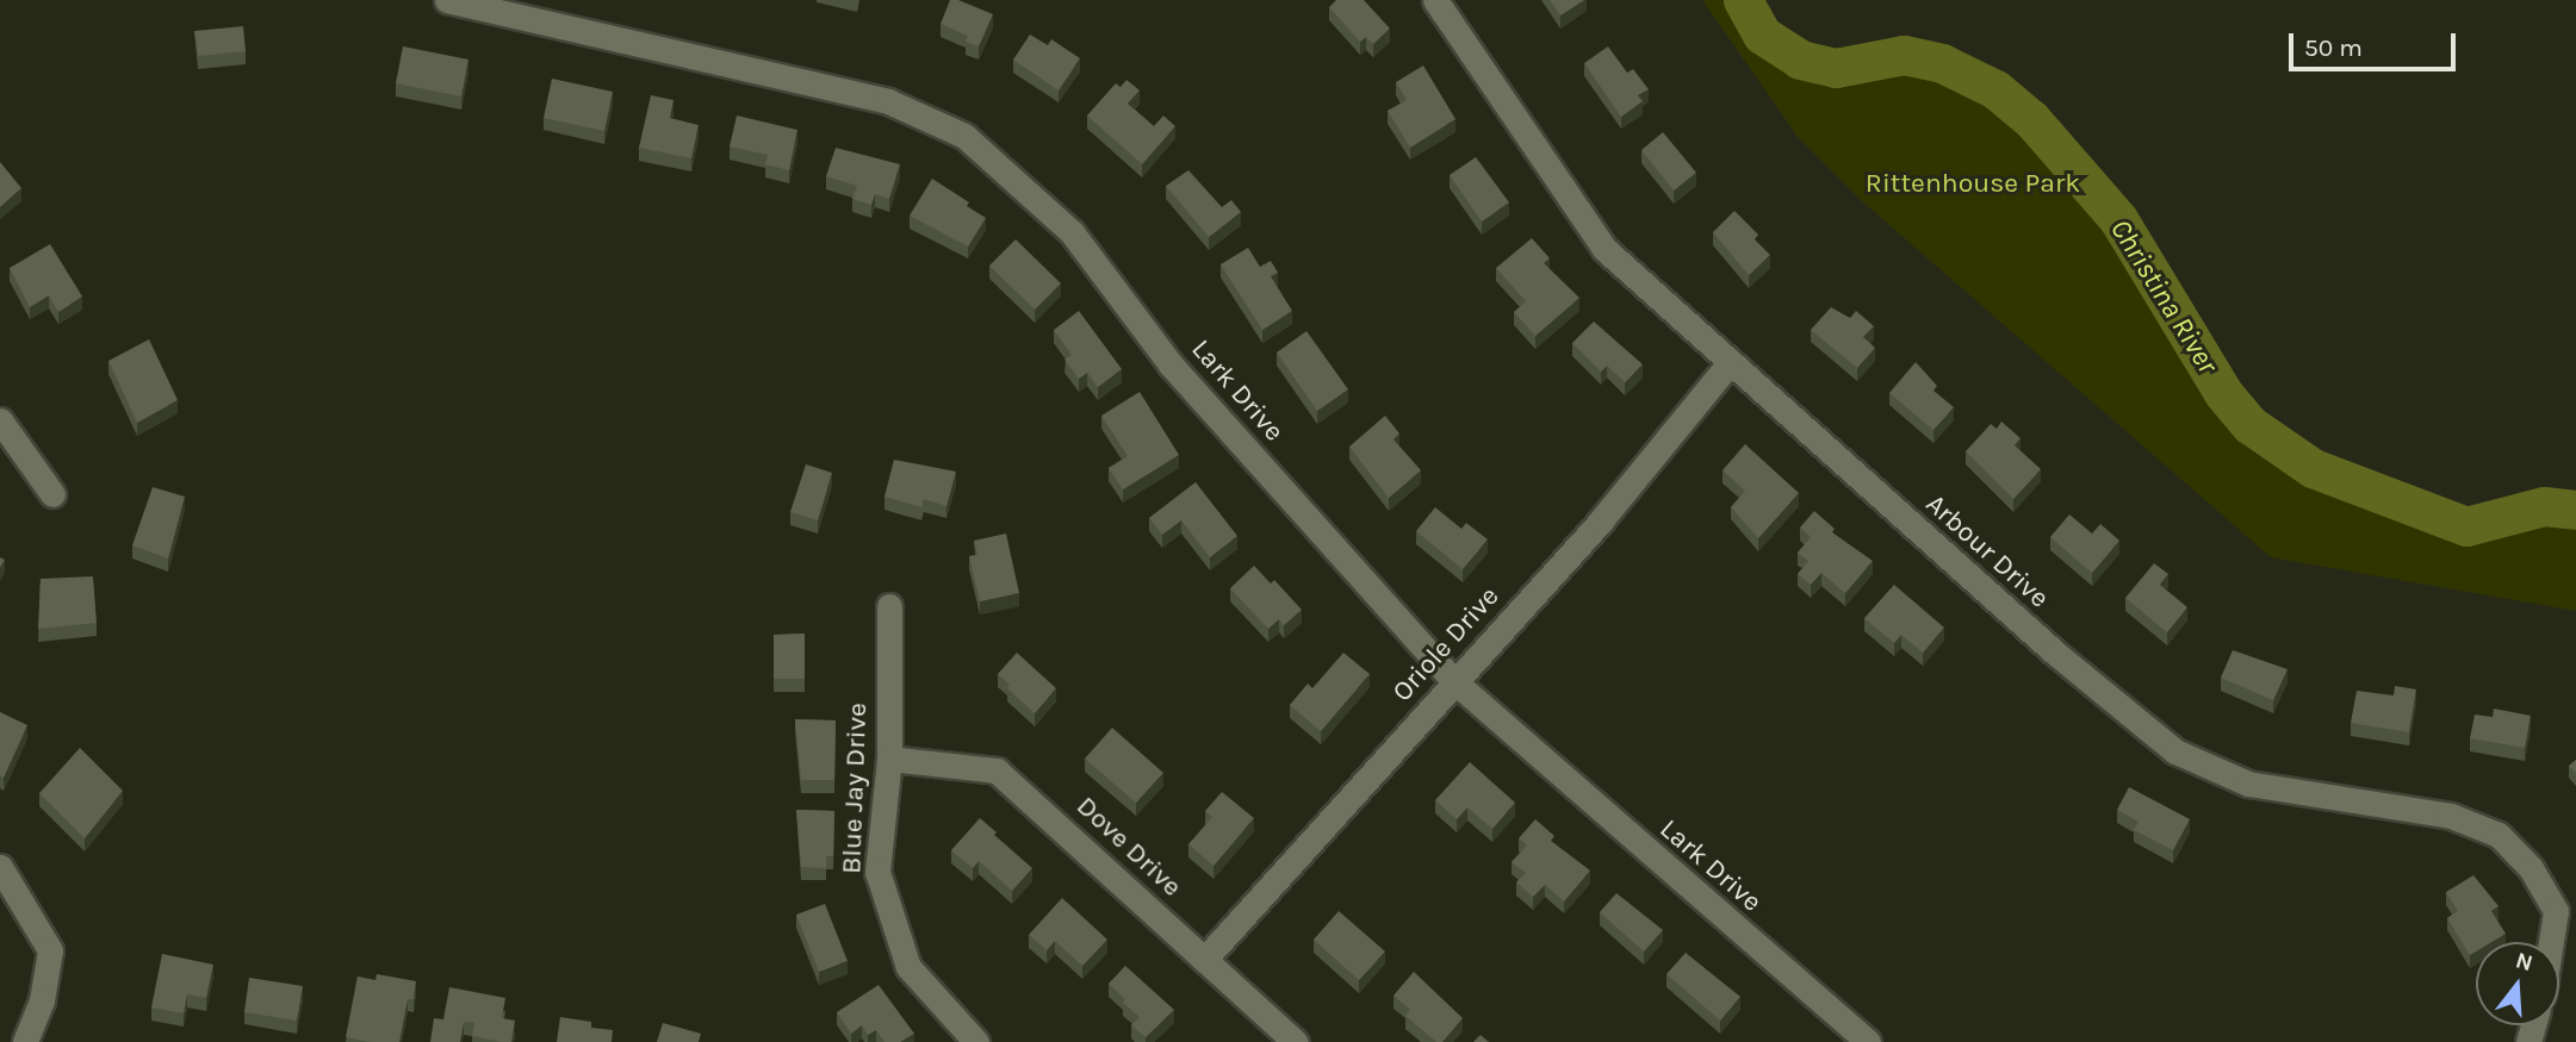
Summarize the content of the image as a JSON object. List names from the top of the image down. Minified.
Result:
{"streets":{"street":["Lark Drive","Arbour Drive","Oriole Drive","Blue Jay Drive","Dove Drive"]},"crossings":[["Lark Drive","Oriole Drive"],["Arbour Drive","Oriole Drive"],["Oriole Drive","Dove Drive"],["Blue Jay Drive","Dove Drive"]],"water":["Christina River"],"parks":["Rittenhouse Park"],"scale_bar":"50 m","north":"top"}
